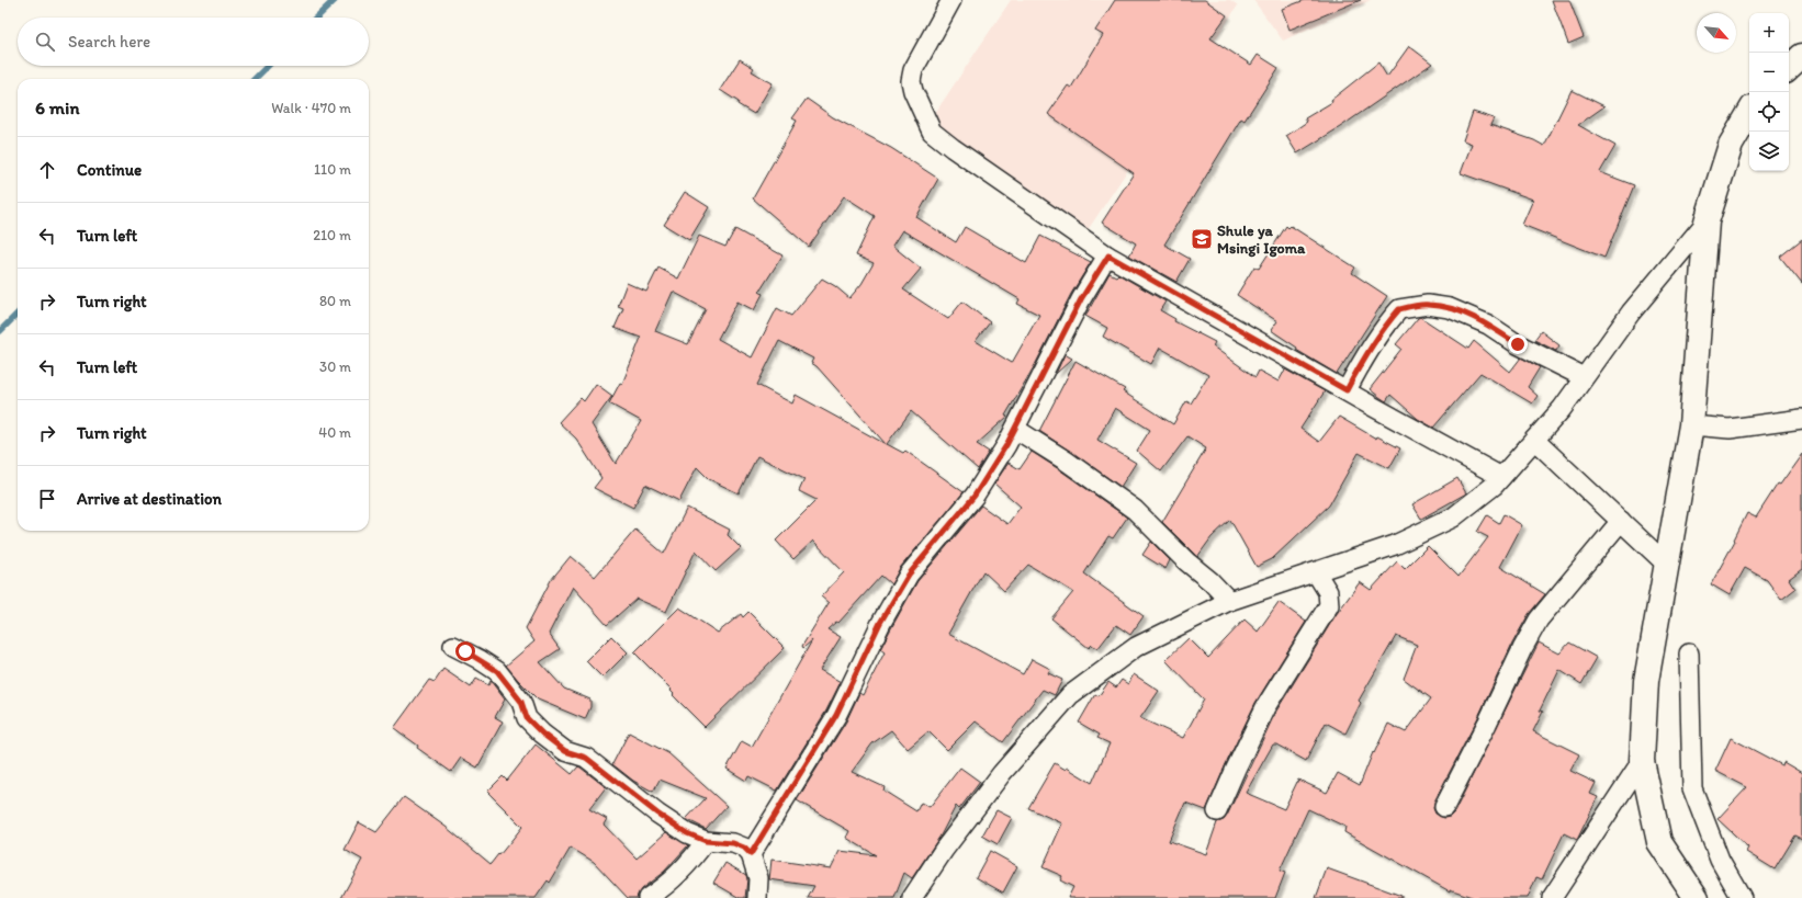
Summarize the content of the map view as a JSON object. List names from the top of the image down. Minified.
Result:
{"places":{"school or university":["Shule ya Msingi Igoma"]},"north":"bottom right","page":{"map_buttons":["+","−"],"search":"Search here","heading":["6 min","Walk · 470 m"],"list":[["Continue","110 m"],["Turn left","210 m"],["Turn right","80 m"],["Turn left","30 m"],["Turn right","40 m"],"Arrive at destination"]}}
